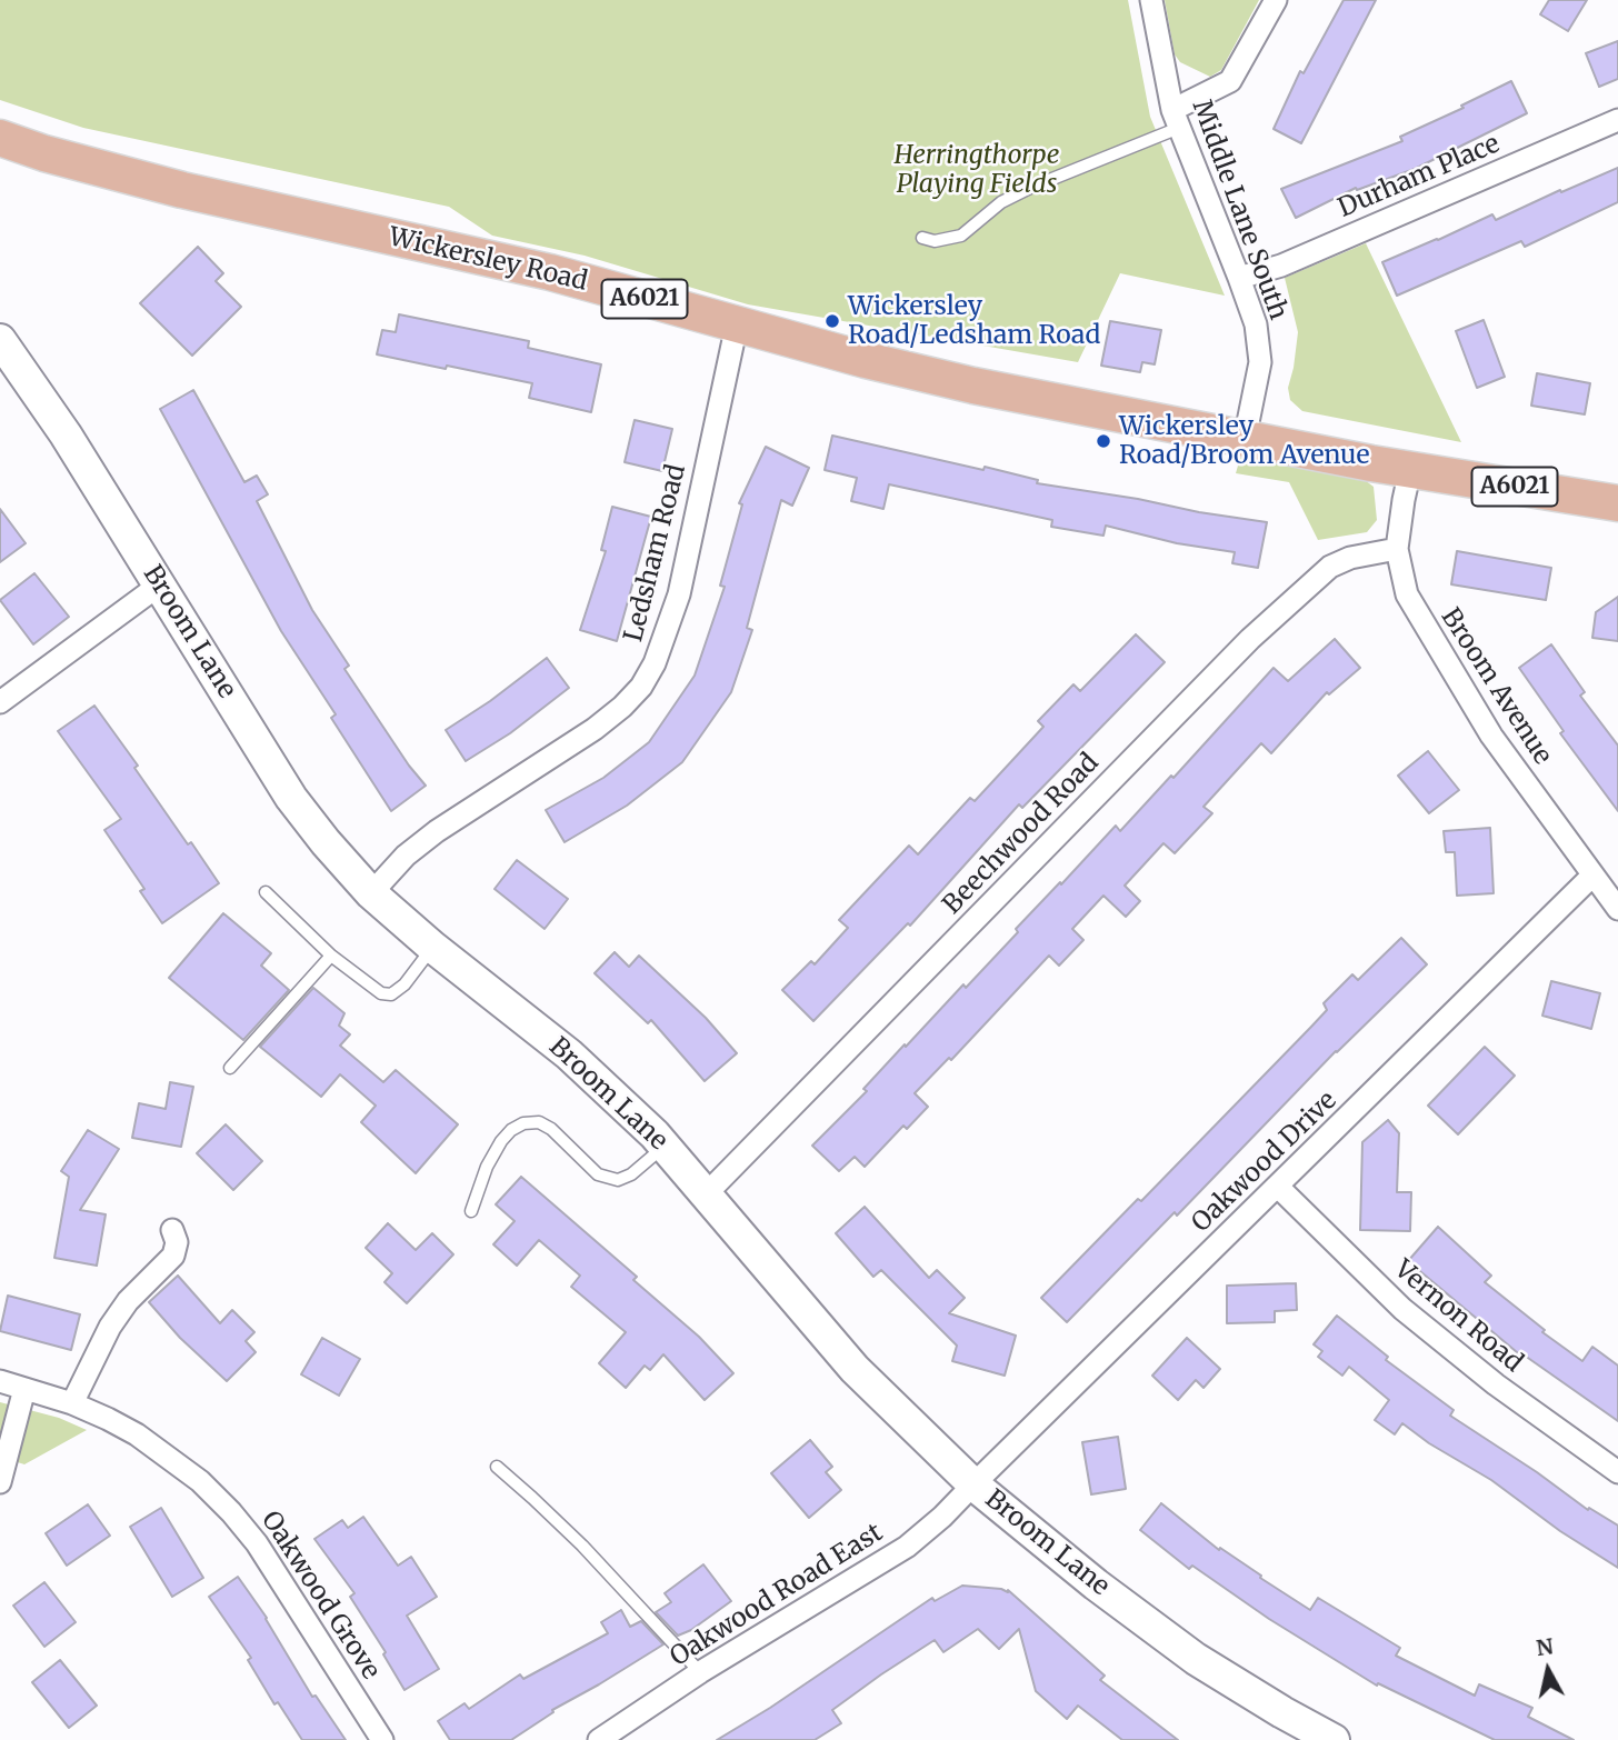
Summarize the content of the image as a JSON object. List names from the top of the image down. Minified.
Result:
{"streets":{"main road":["Wickersley Road","A6021","Broom Lane"],"street":["Durham Place","Middle Lane South","Ledsham Road","Broom Avenue","Beechwood Road","Oakwood Drive","Vernon Road","Oakwood Grove","Oakwood Road East"]},"crossings":[["Durham Place","Middle Lane South"],["Middle Lane South","Wickersley Road"],["Wickersley Road","Ledsham Road"],["Wickersley Road","Broom Avenue"],["Ledsham Road","Broom Lane"],["Broom Lane","Beechwood Road"],["Broom Lane","Oakwood Drive"],["Broom Lane","Oakwood Road East"],["Broom Avenue","Beechwood Road"],["Broom Avenue","Oakwood Drive"],["Oakwood Drive","Vernon Road"],["Oakwood Drive","Oakwood Road East"]],"parks":["Herringthorpe Playing Fields"],"places":["Wickersley Road/Ledsham Road","Wickersley Road/Broom Avenue"],"north":"top"}
